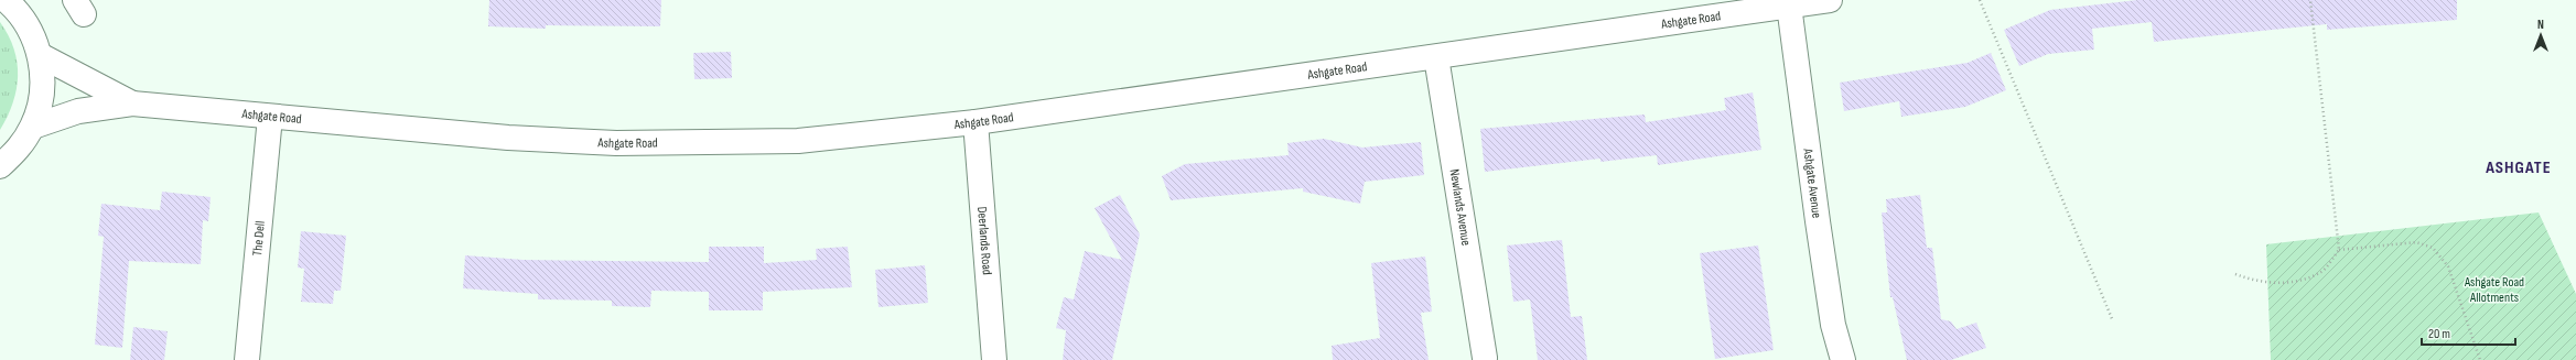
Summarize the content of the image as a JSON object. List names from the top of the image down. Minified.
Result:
{"streets":{"street":["Ashgate Road","Ashgate Avenue","Newlands Avenue","The Dell","Deerlands Road"]},"crossings":[["Ashgate Road","Ashgate Avenue"],["Ashgate Road","Newlands Avenue"],["Ashgate Road","The Dell"],["Ashgate Road","Deerlands Road"]],"districts":["ASHGATE"],"parks":["Ashgate Road Allotments"],"scale_bar":"20 m","north":"top"}
